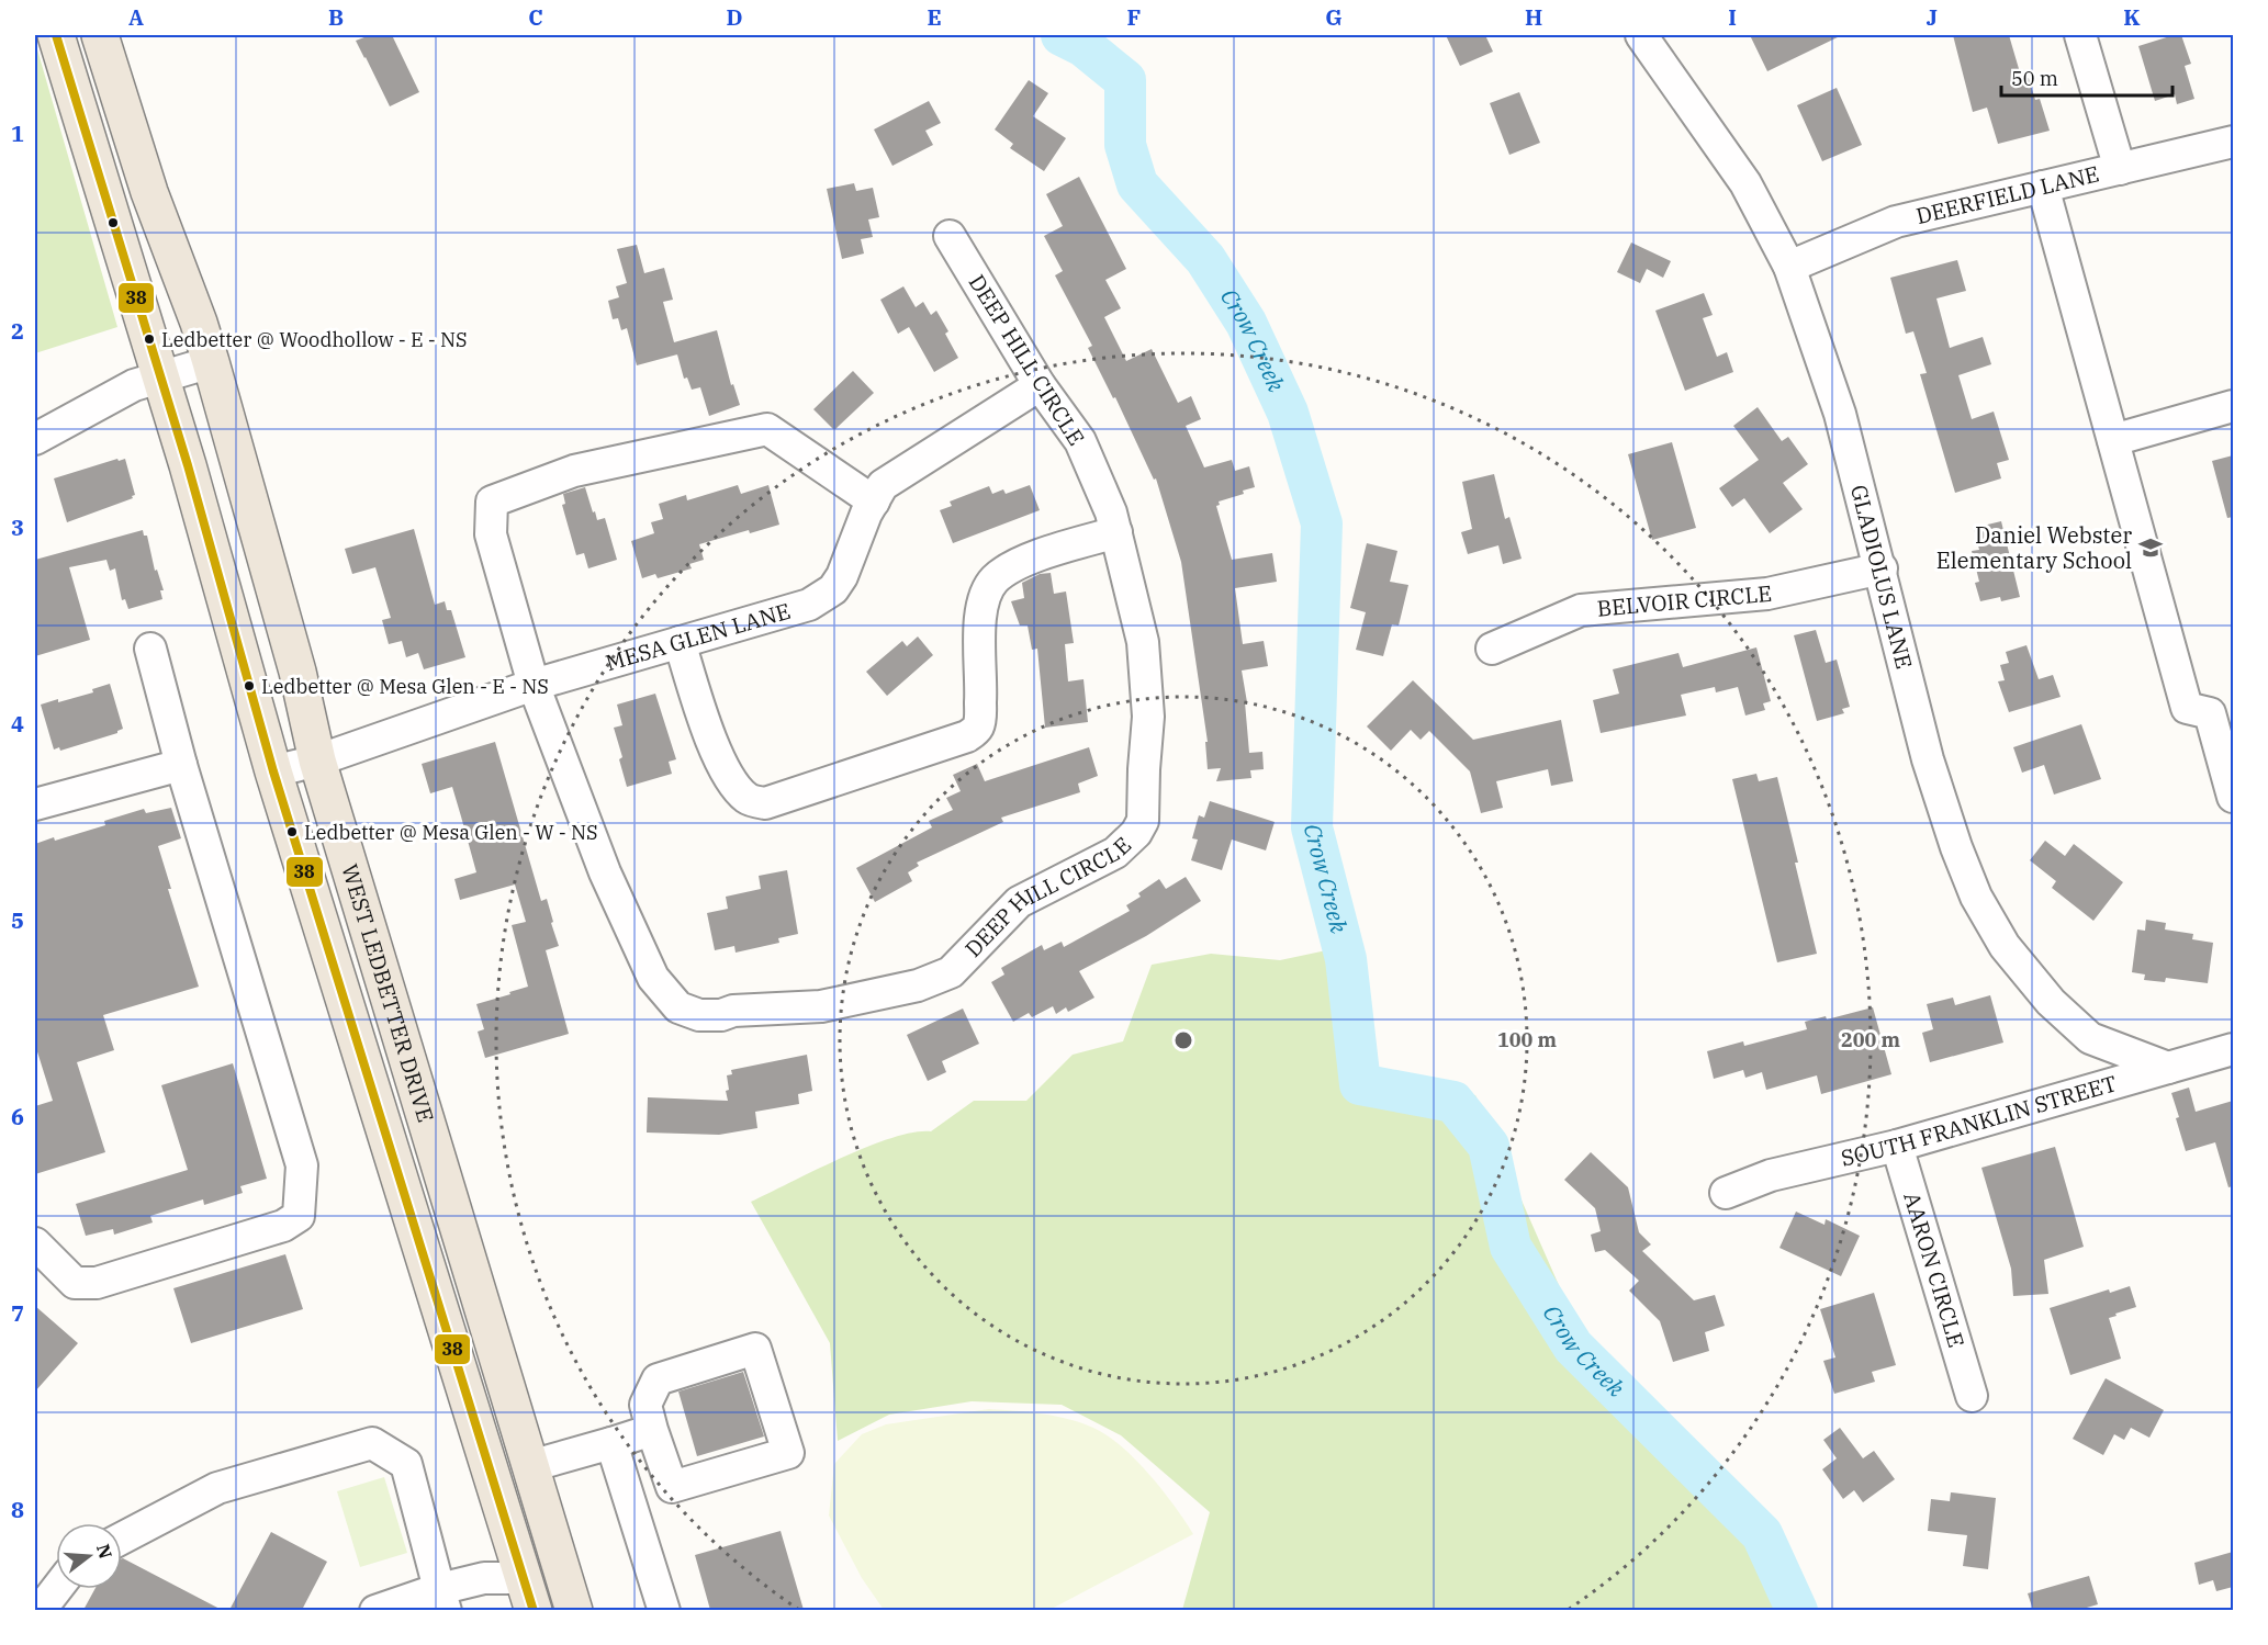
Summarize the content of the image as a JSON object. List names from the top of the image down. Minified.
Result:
{"streets":{"main road":["WEST LEDBETTER DRIVE"],"street":["DEERFIELD LANE","DEEP HILL CIRCLE","GLADIOLUS LANE","BELVOIR CIRCLE","MESA GLEN LANE","SOUTH FRANKLIN STREET","AARON CIRCLE"]},"crossings":[["DEERFIELD LANE","GLADIOLUS LANE"],["DEEP HILL CIRCLE","MESA GLEN LANE"],["GLADIOLUS LANE","BELVOIR CIRCLE"],["GLADIOLUS LANE","SOUTH FRANKLIN STREET"],["MESA GLEN LANE","WEST LEDBETTER DRIVE"],["SOUTH FRANKLIN STREET","AARON CIRCLE"]],"water":["Crow Creek"],"places":{"other":["Ledbetter @ Woodhollow - E - NS","Ledbetter @ Mesa Glen - E - NS","Ledbetter @ Mesa Glen - W - NS"],"school or university":["Daniel Webster Elementary School"]},"lines":["transit line 38"],"scale_bar":"50 m","north":"right","grid":{"columns":["A","B","C","D","E","F","G","H","I","J","K"],"rows":["1","2","3","4","5","6","7","8"]},"rings":["100 m","200 m"]}
